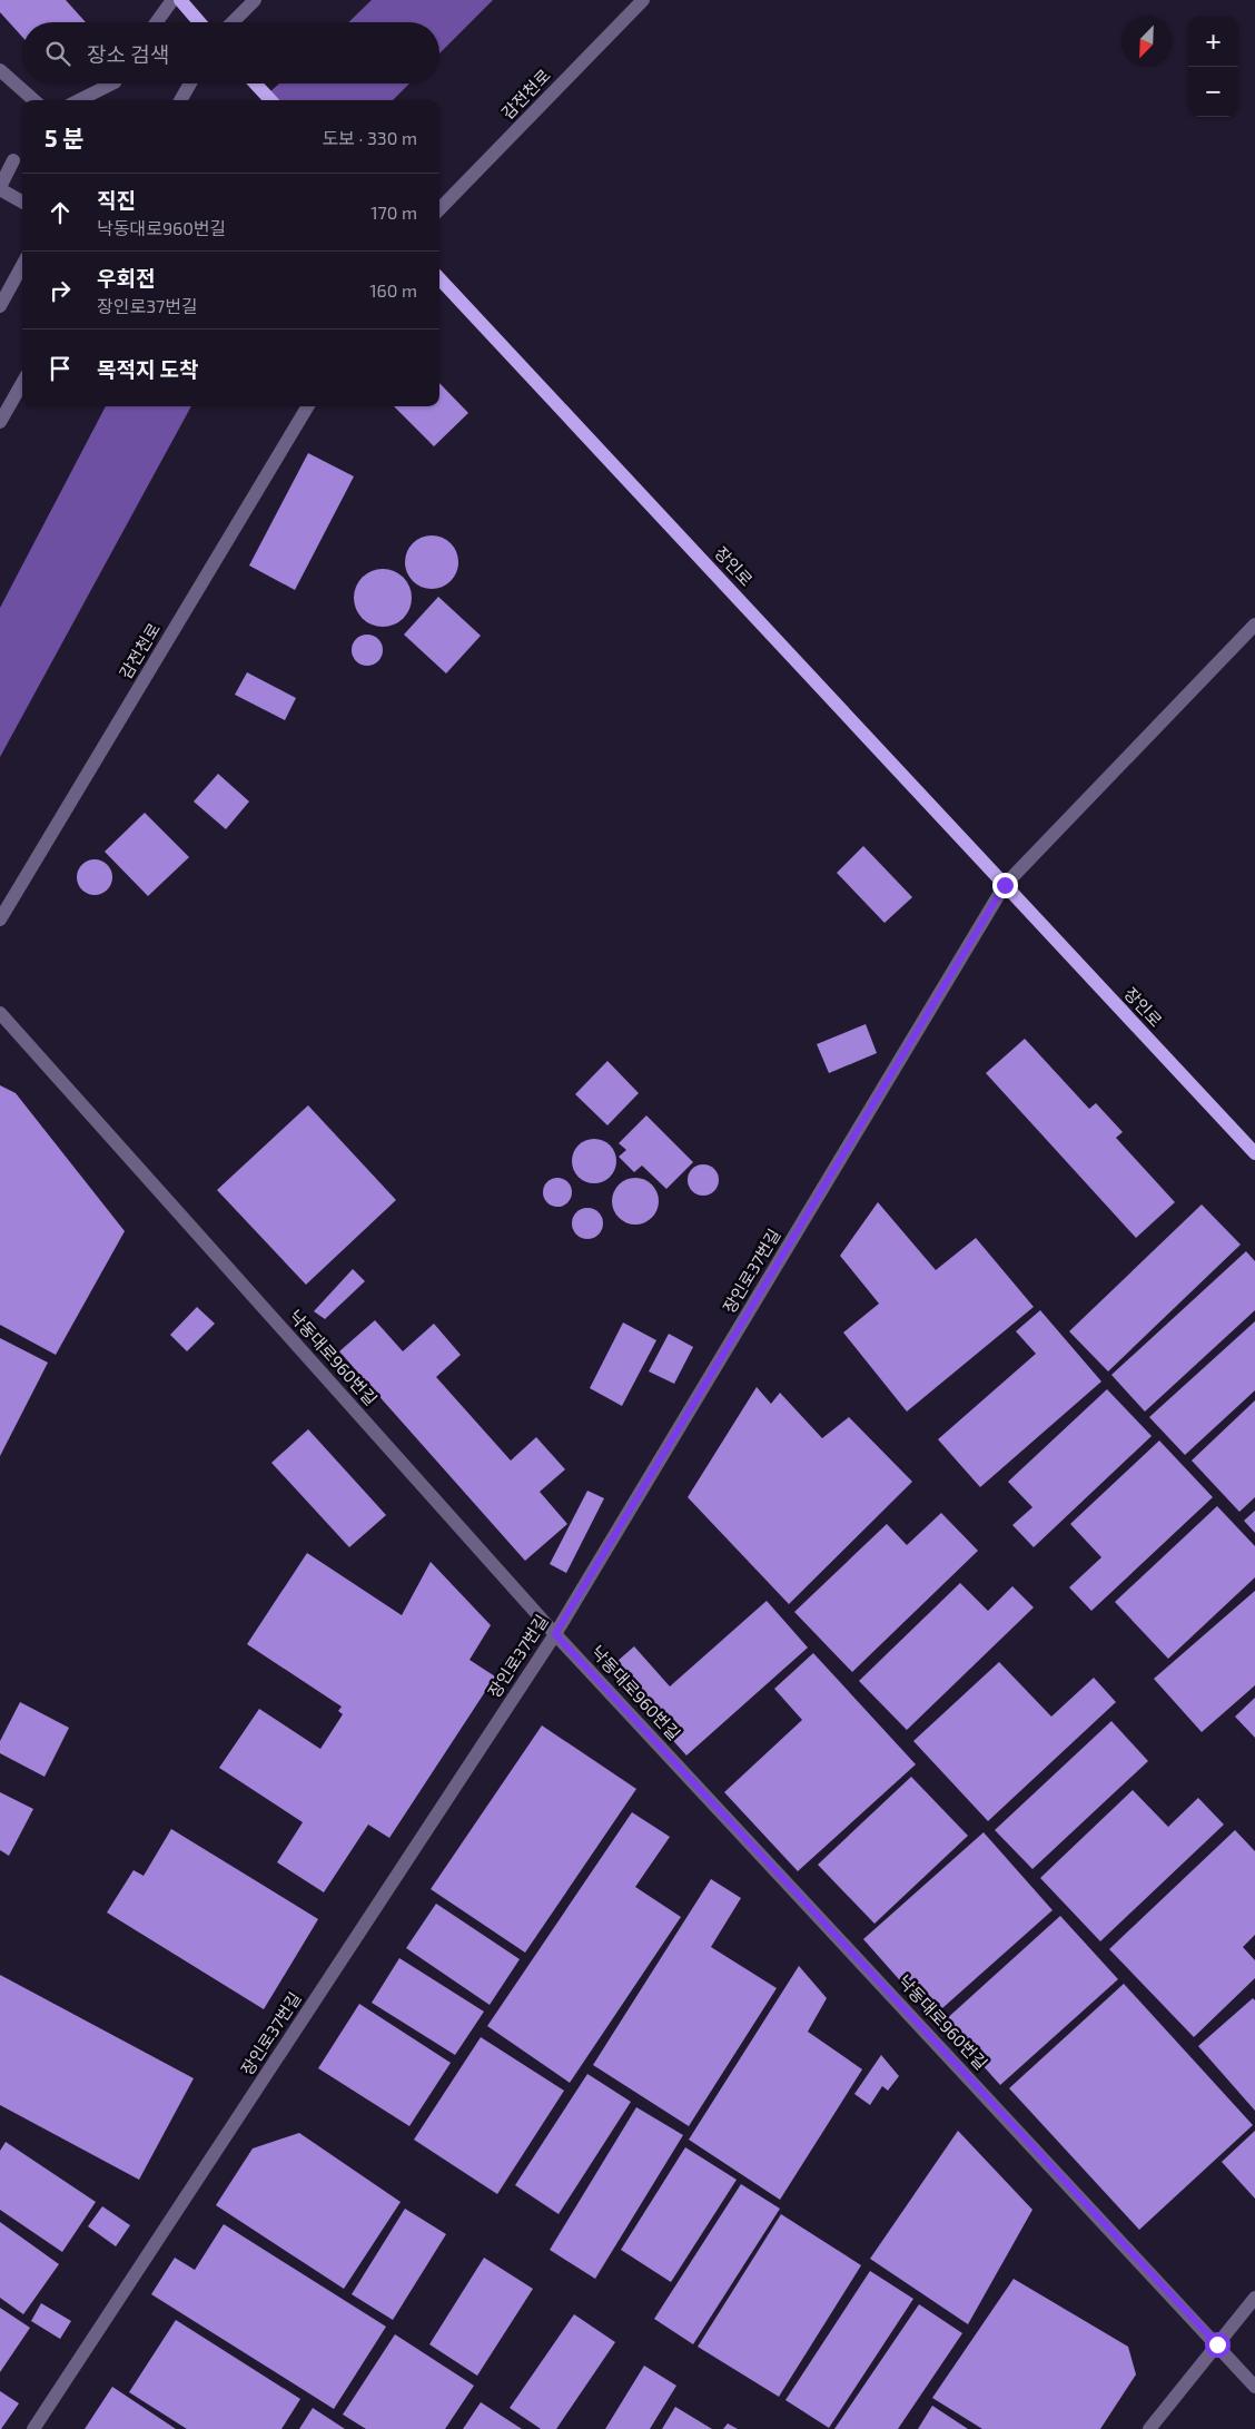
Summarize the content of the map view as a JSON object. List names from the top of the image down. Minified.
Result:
{"streets":{"main road":["장인로"],"street":["감전천로","장인로37번길","낙동대로960번길"]},"crossings":[["장인로","장인로37번길"],["장인로37번길","낙동대로960번길"]],"north":"bottom left","page":{"map_buttons":["+","−"],"search":"장소 검색","heading":["5 분","도보 · 330 m"],"list":[["직진","낙동대로960번길","170 m"],["우회전","장인로37번길","160 m"],"목적지 도착"]}}
